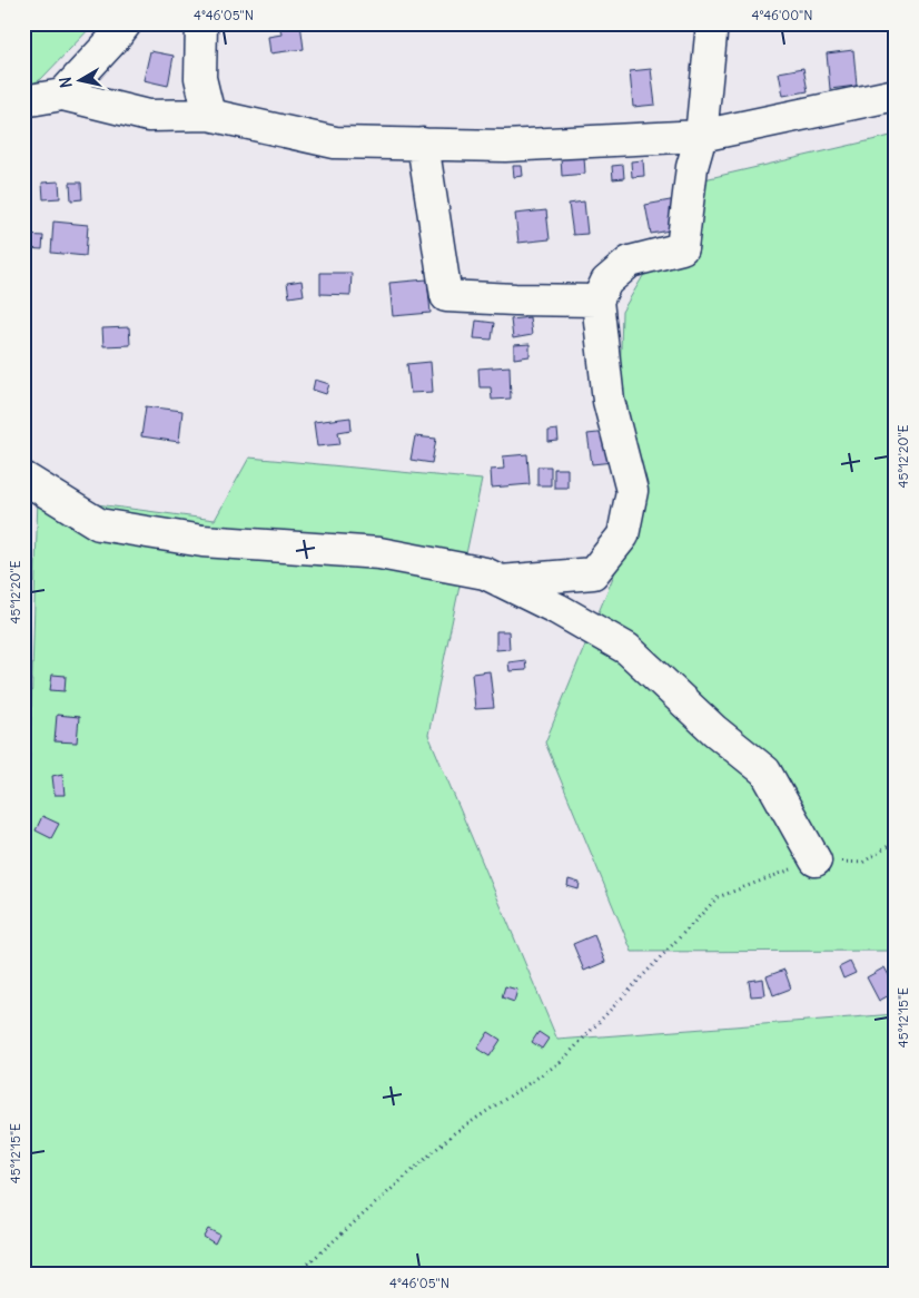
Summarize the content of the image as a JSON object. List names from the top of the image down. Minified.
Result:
{"north":"left","coordinates":["4°46'05\"N","4°46'00\"N","45°12'20\"E","45°12'15\"E"]}
